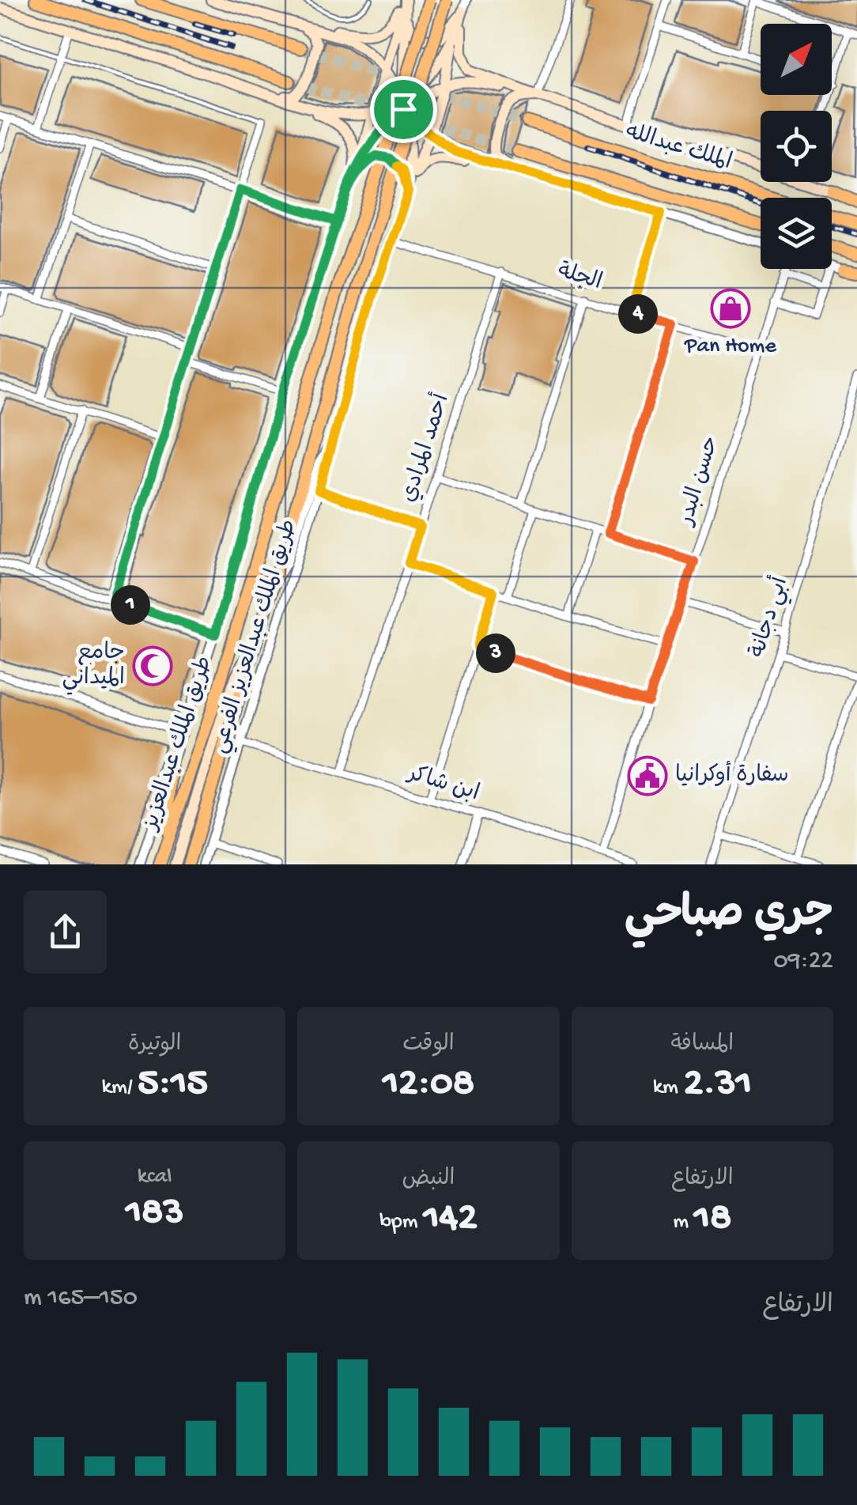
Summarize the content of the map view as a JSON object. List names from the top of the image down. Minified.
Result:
{"streets":{"main road":["الملك عبدالله","طريق الملك عبدالعزيز"],"street":["الجلة","أحمد المرادي","حسن البدر","أبي دجانة","طريق الملك عبدالعزيز الفرعي","ابن شاكر"]},"crossings":[["الجلة","أحمد المرادي"],["الجلة","حسن البدر"],["الجلة","طريق الملك عبدالعزيز الفرعي"],["أحمد المرادي","ابن شاكر"],["حسن البدر","ابن شاكر"],["طريق الملك عبدالعزيز الفرعي","ابن شاكر"]],"places":{"shop":["Pan Home"],"mosque":["جامع الميداني"],"public building":["سفارة أوكرانيا"]},"north":"top right","page":{"pins":["4","1","3"],"heading":["جري صباحي","09:22"],"stats":[["المسافة","2.31 km"],["الوقت","12:08"],["الوتيرة","5:15 /km"],["الارتفاع","18 m"],["النبض","142 bpm"],["kcal","183"]],"chart":["الارتفاع","150–165 m"]}}
